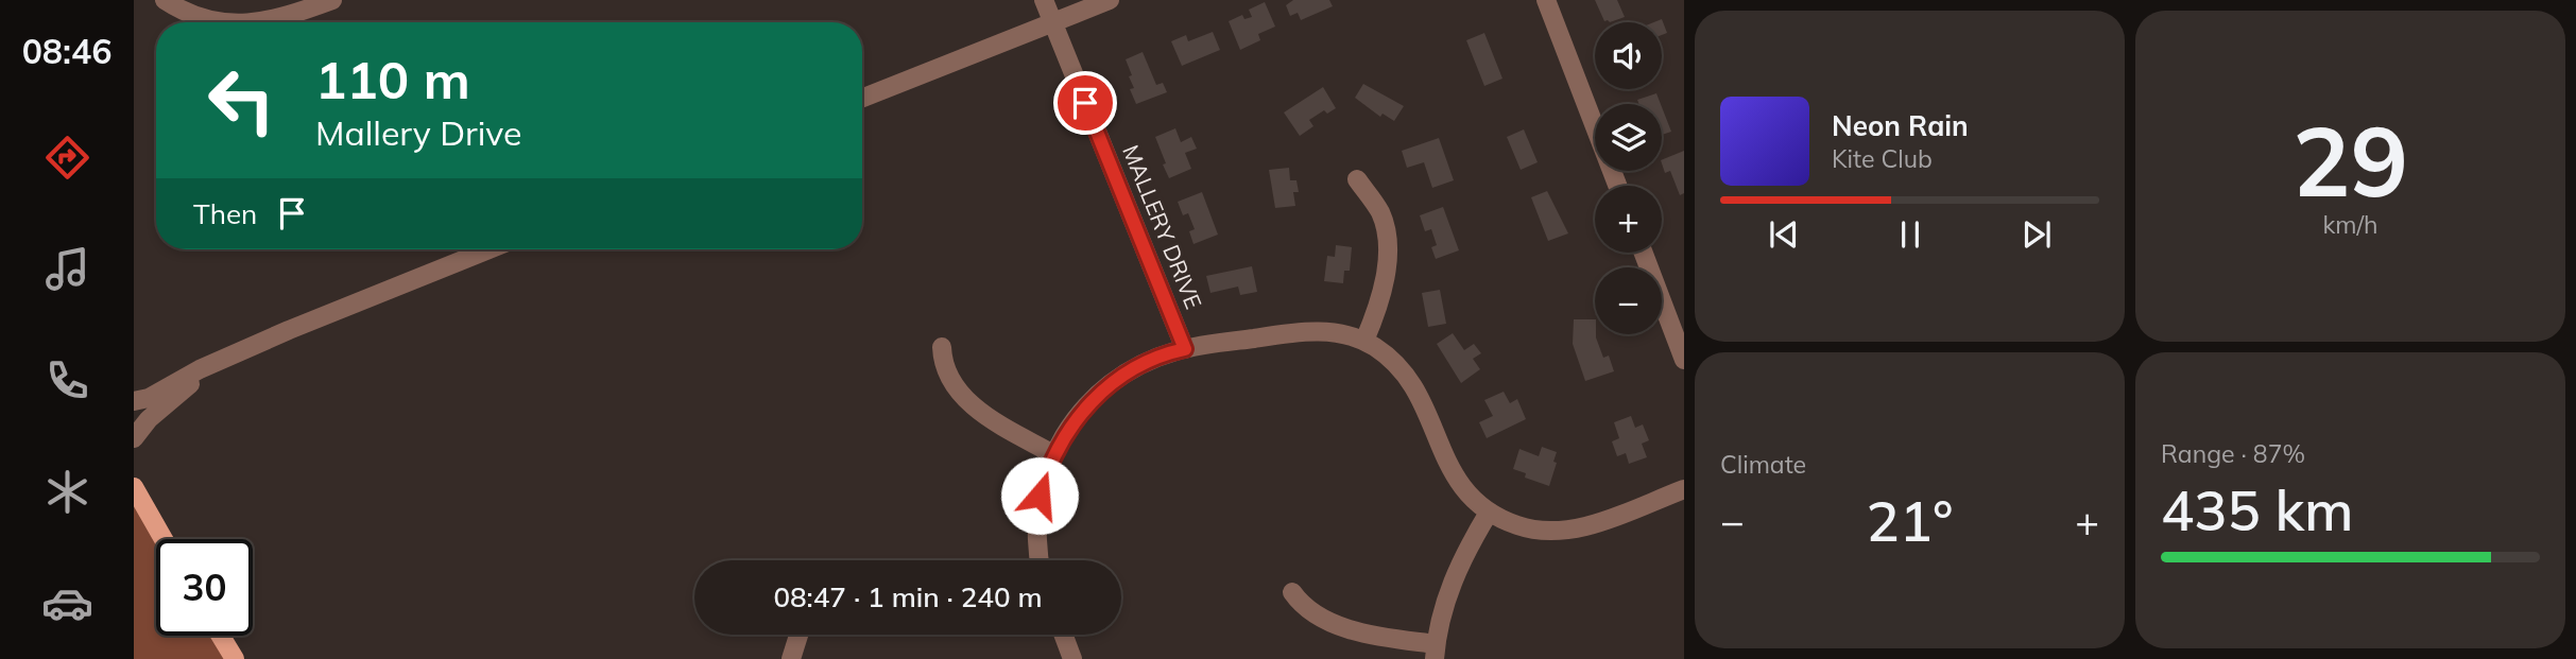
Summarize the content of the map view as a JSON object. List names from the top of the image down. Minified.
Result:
{"streets":{"street":["MALLERY DRIVE"]},"page":{"tabs":"08:46","tile":[["29","km/h"],"Climate",["Range · 87%","435 km"]],"map_buttons":["+","−"],"turn":["110 m","Mallery Drive"],"song":["Neon Rain","Kite Club"],"then":"Then","heat":["−","21°","+"],"limit":"30","trip":"08:47 · 1 min · 240 m"}}
